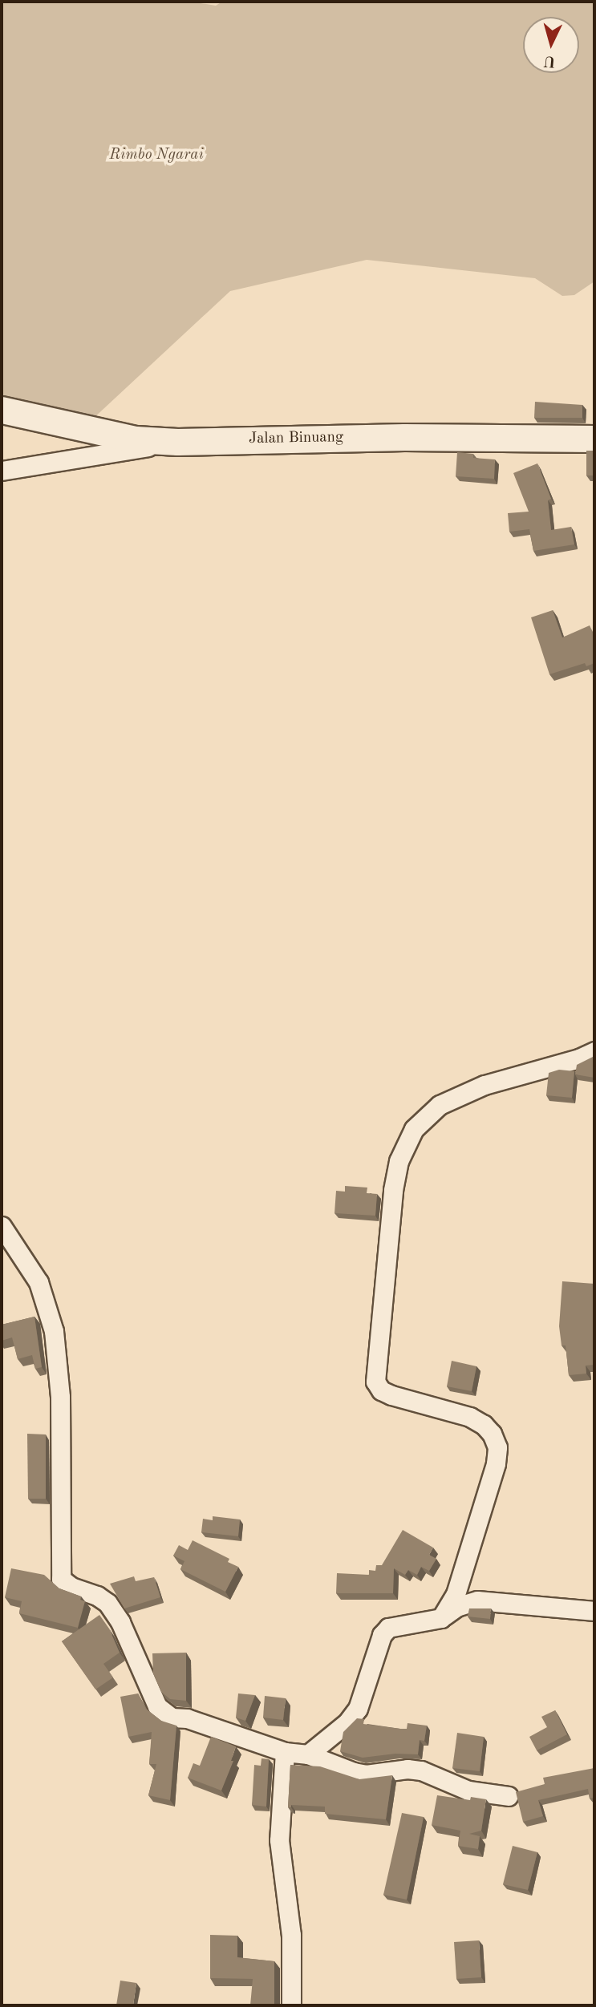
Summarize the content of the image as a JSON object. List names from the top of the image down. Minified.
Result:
{"streets":{"main road":["Jalan Binuang"]},"parks":["Rimbo Ngarai"],"north":"bottom"}
